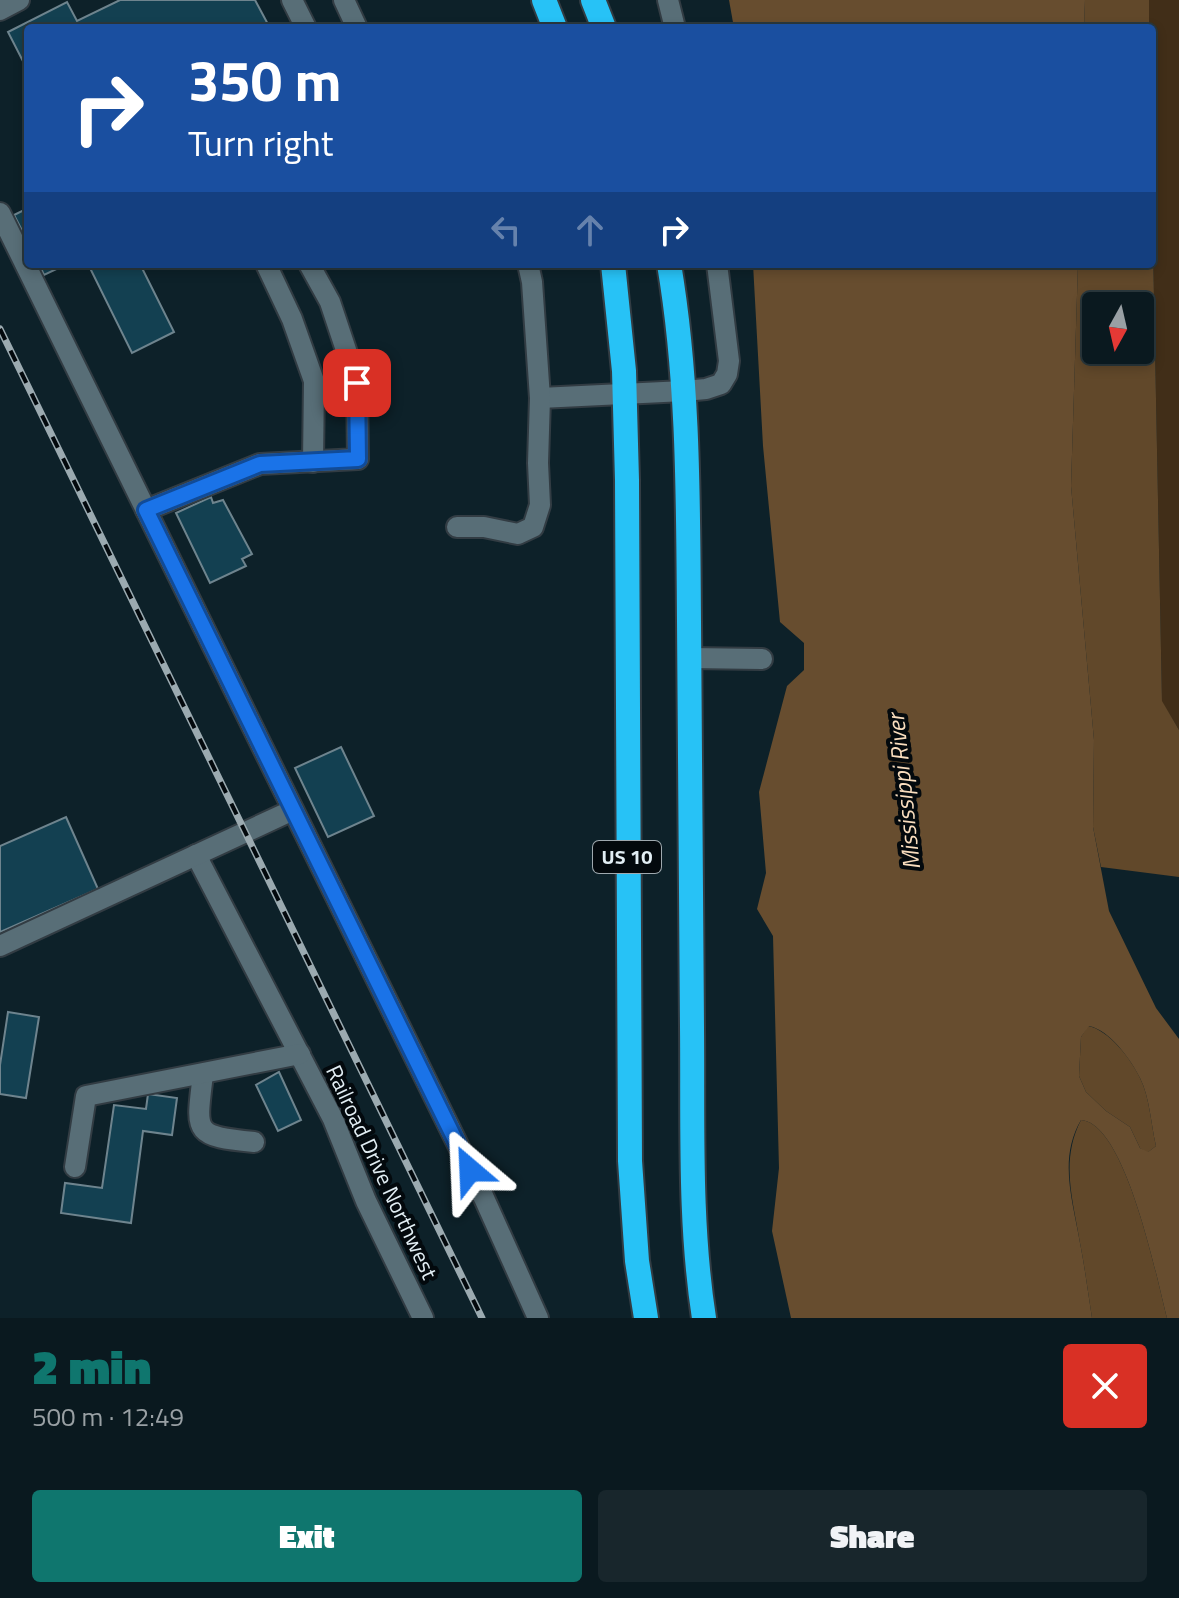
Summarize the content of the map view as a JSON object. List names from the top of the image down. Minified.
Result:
{"streets":{"highway":["US 10"],"street":["Railroad Drive Northwest"]},"water":["Mississippi River"],"north":"bottom","page":{"turn":["350 m","Turn right"],"heading":["2 min","500 m · 12:49"],"buttons":["Exit","Share"]}}
